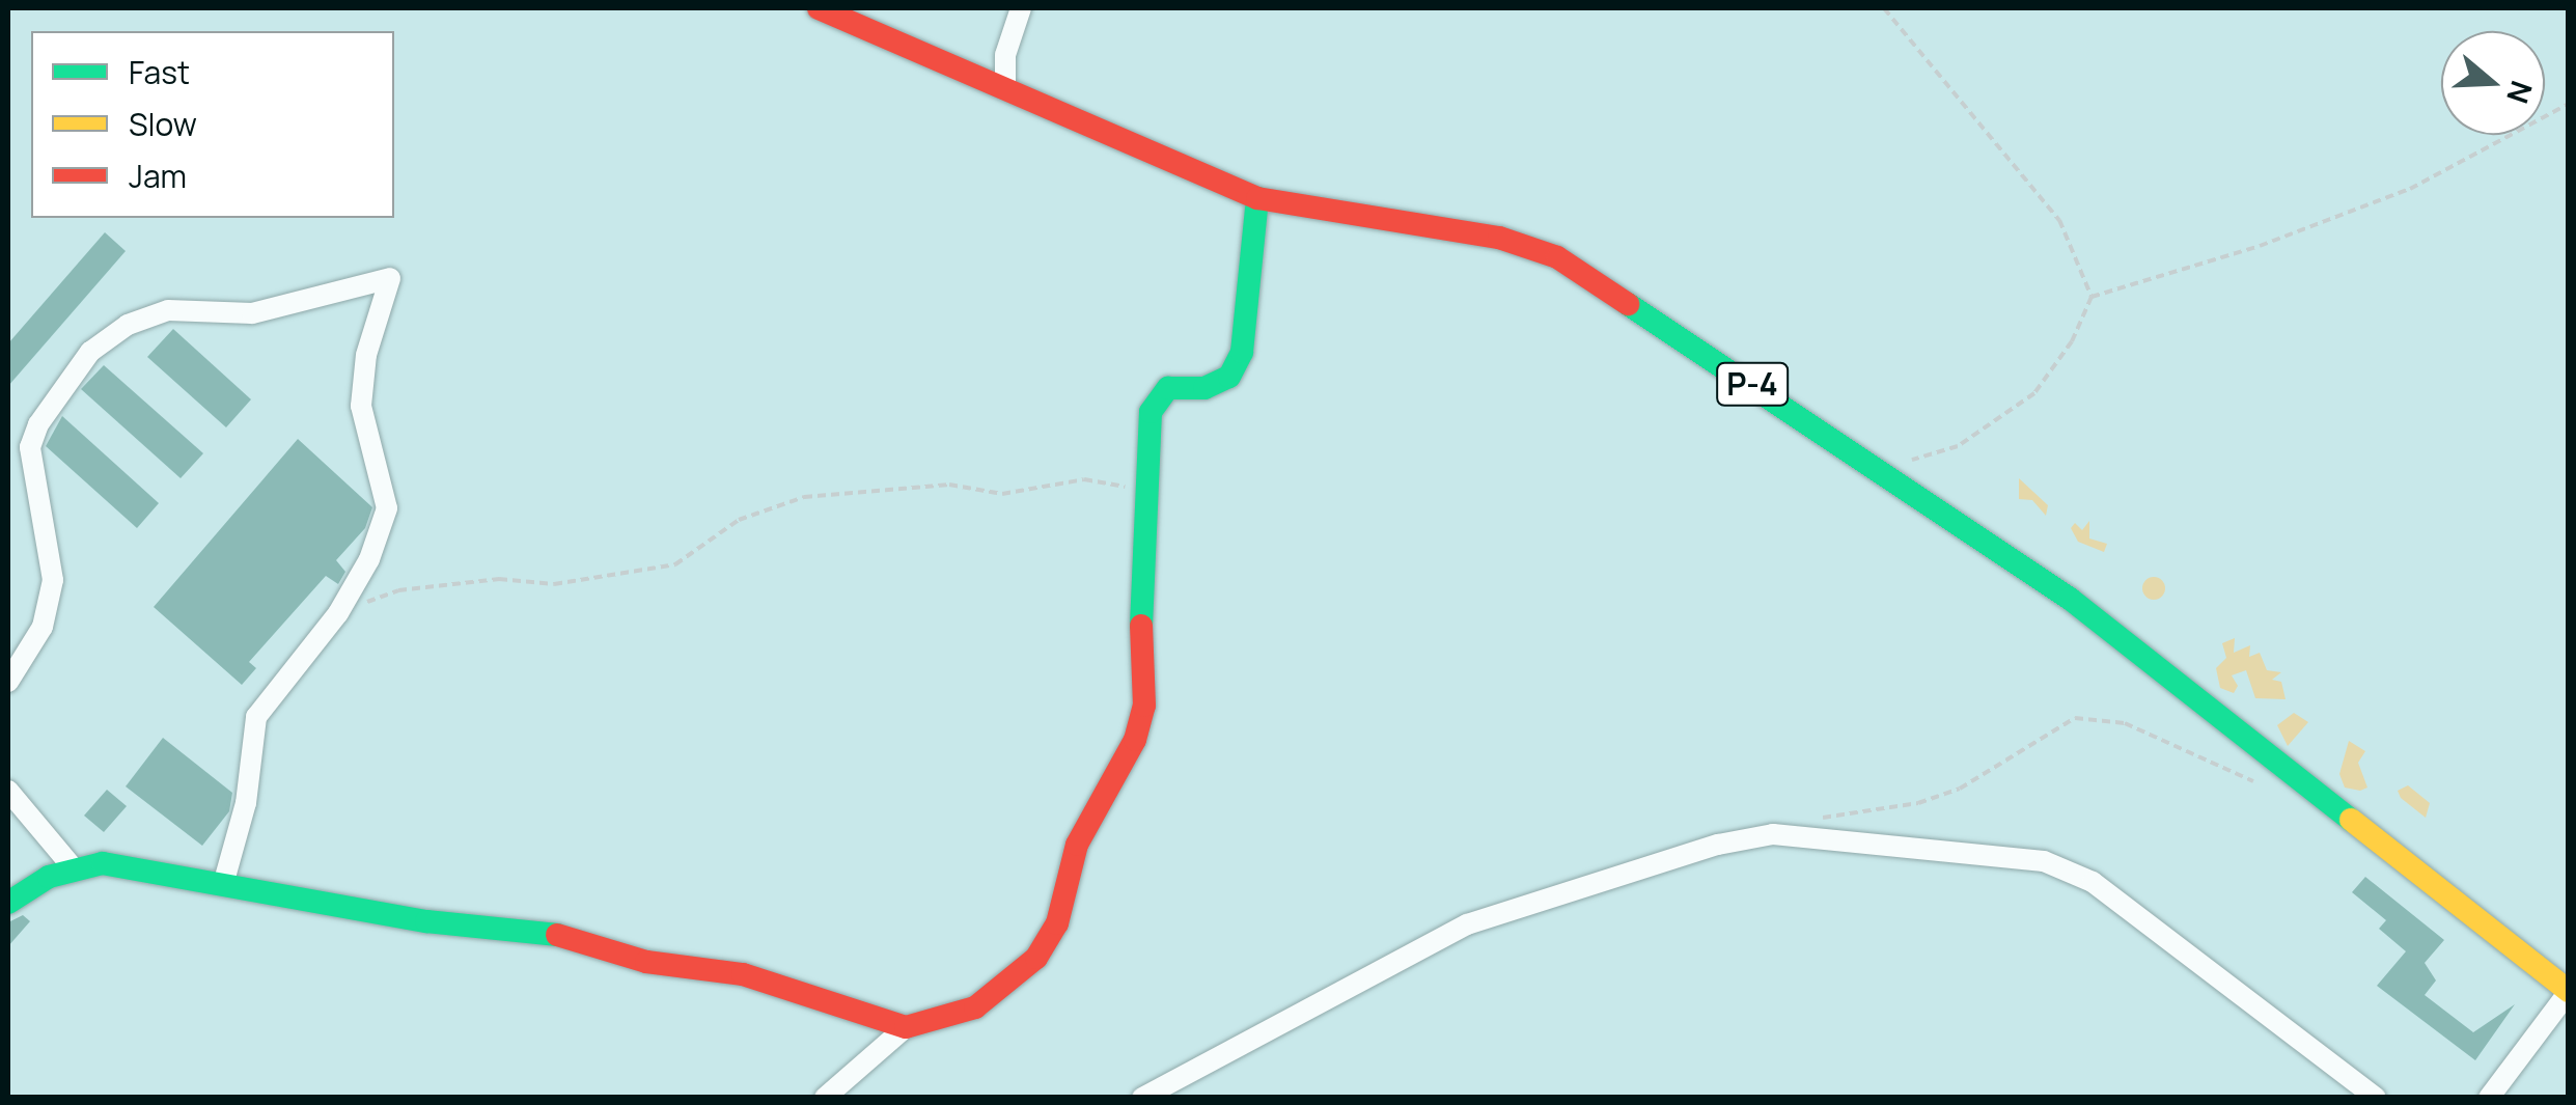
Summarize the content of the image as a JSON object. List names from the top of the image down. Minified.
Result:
{"streets":{"main road":["P-4"]},"legend":["Fast","Slow","Jam"],"north":"right"}
